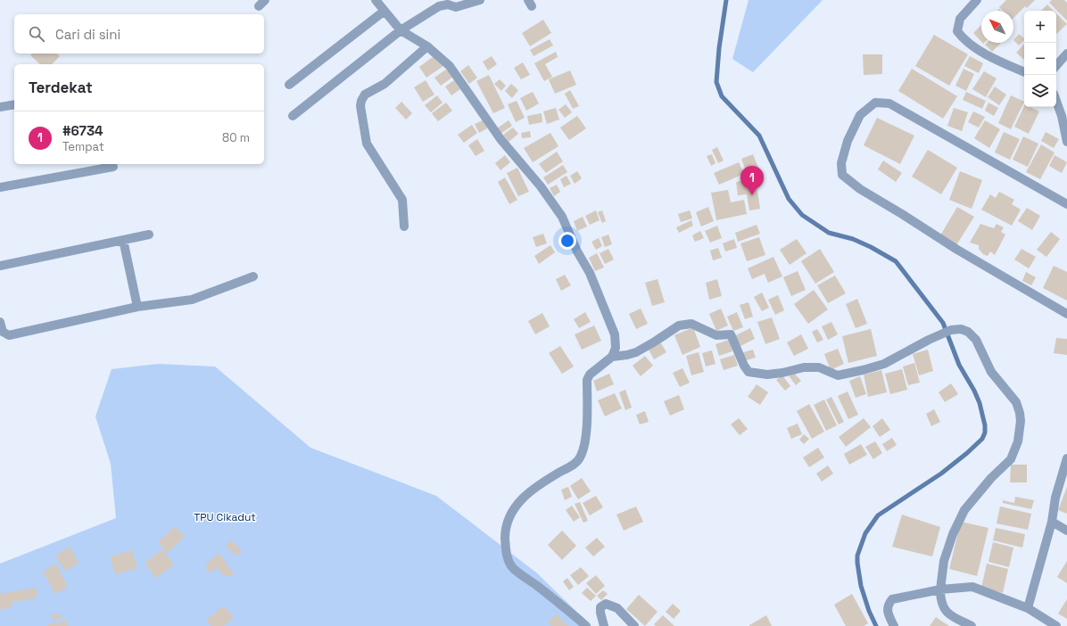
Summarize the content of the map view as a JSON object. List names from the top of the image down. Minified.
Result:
{"parks":["TPU Cikadut"],"north":"top left","page":{"map_buttons":["+","−"],"search":"Cari di sini","heading":"Terdekat","list":[{"mark":"1","name":"#6734","note":"Tempat","value":"80 m"}],"pins":"1"}}
